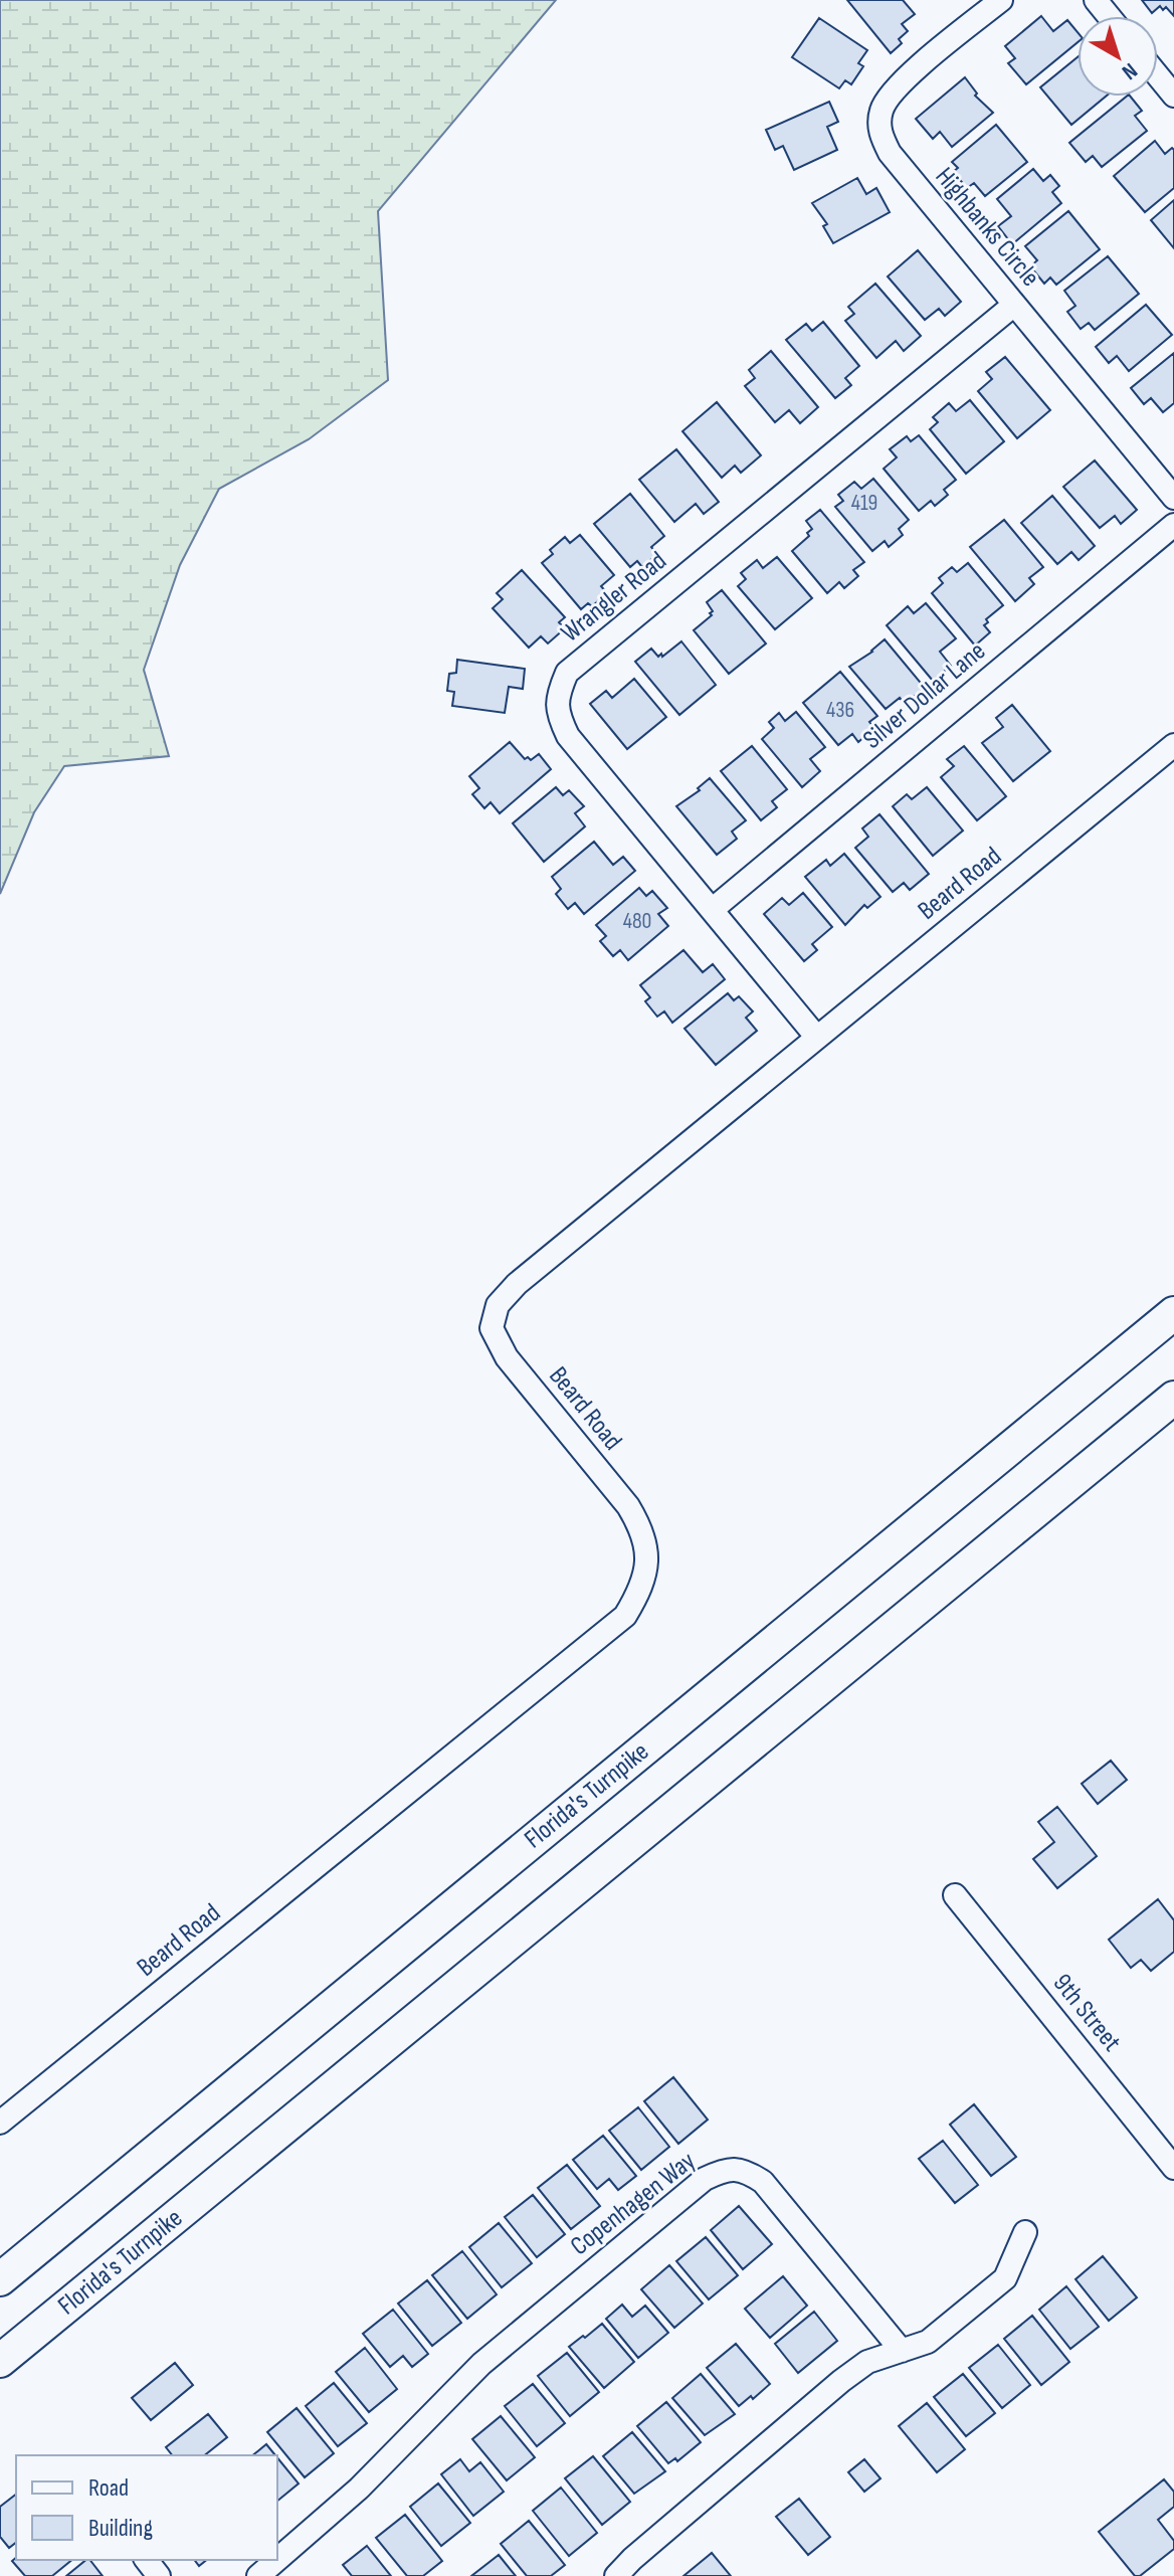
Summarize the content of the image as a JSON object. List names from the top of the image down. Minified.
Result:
{"streets":{"highway":["Florida's Turnpike"],"street":["Highbanks Circle","Wrangler Road","Silver Dollar Lane","Beard Road","9th Street","Copenhagen Way"]},"crossings":[["Highbanks Circle","Wrangler Road"],["Wrangler Road","Silver Dollar Lane"],["Wrangler Road","Beard Road"]],"house_numbers":["419","436","480"],"legend":["Road","Building"],"north":"bottom right"}
